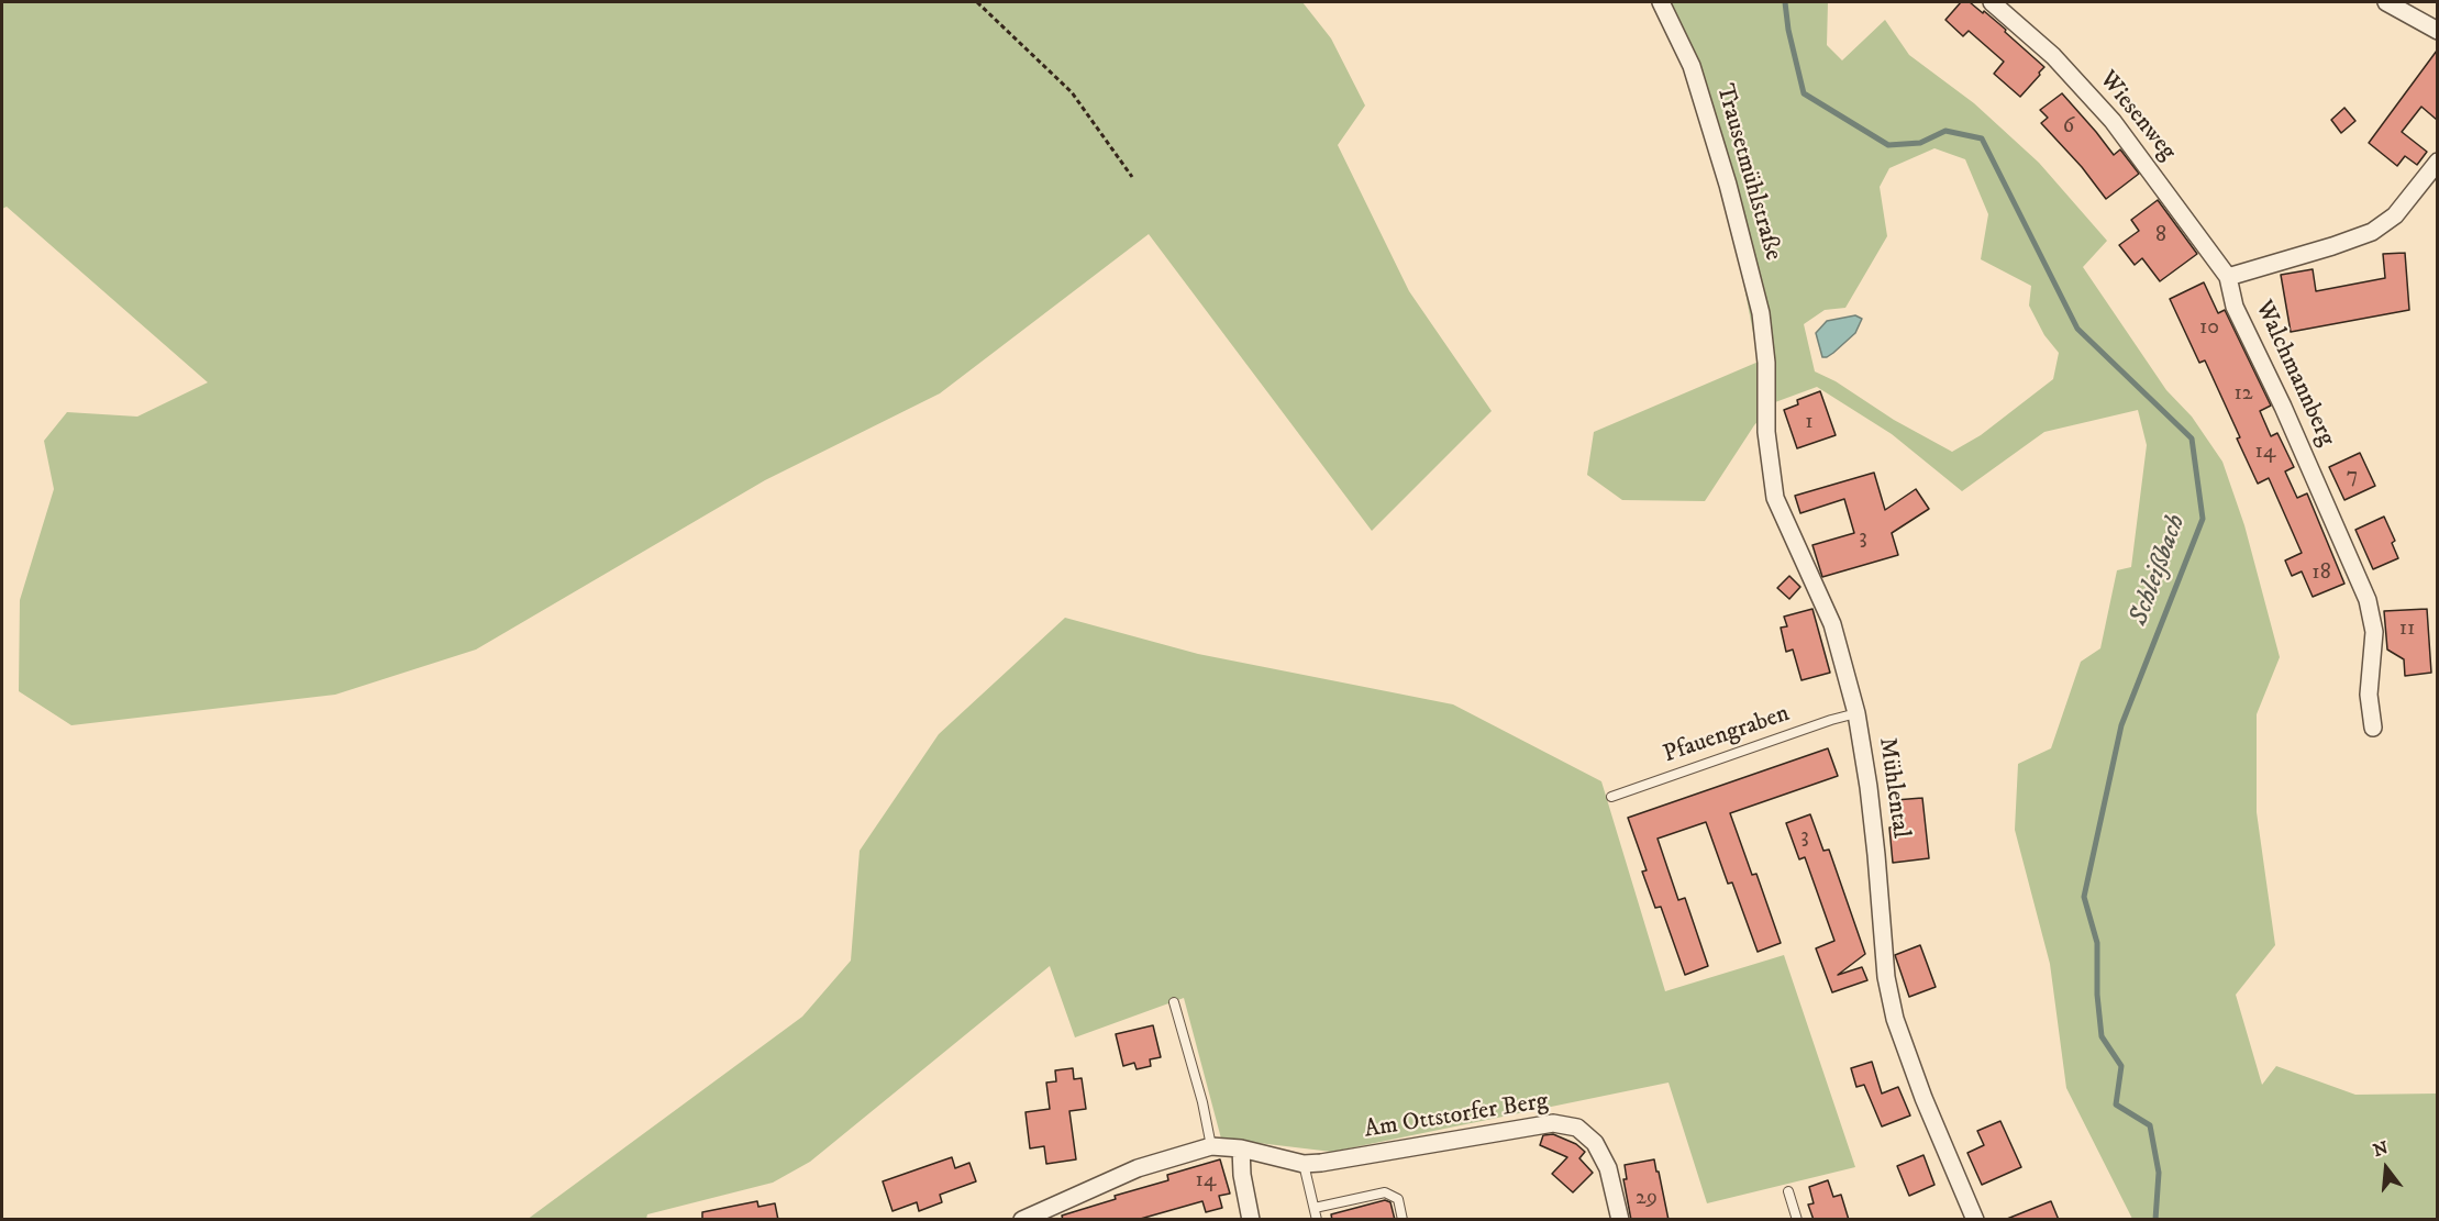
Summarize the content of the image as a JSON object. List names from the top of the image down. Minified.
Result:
{"streets":{"street":["Wiesenweg","Trausetmühlstraße","Walchmannberg","Mühlental","Am Ottstorfer Berg"],"lane":["Pfauengraben"]},"crossings":[["Wiesenweg","Walchmannberg"],["Trausetmühlstraße","Mühlental"],["Pfauengraben","Mühlental"]],"water":["Schleißbach"],"house_numbers":["6","8","10","12","1","14","7","3","18","11","3","14","29"],"north":"top"}
